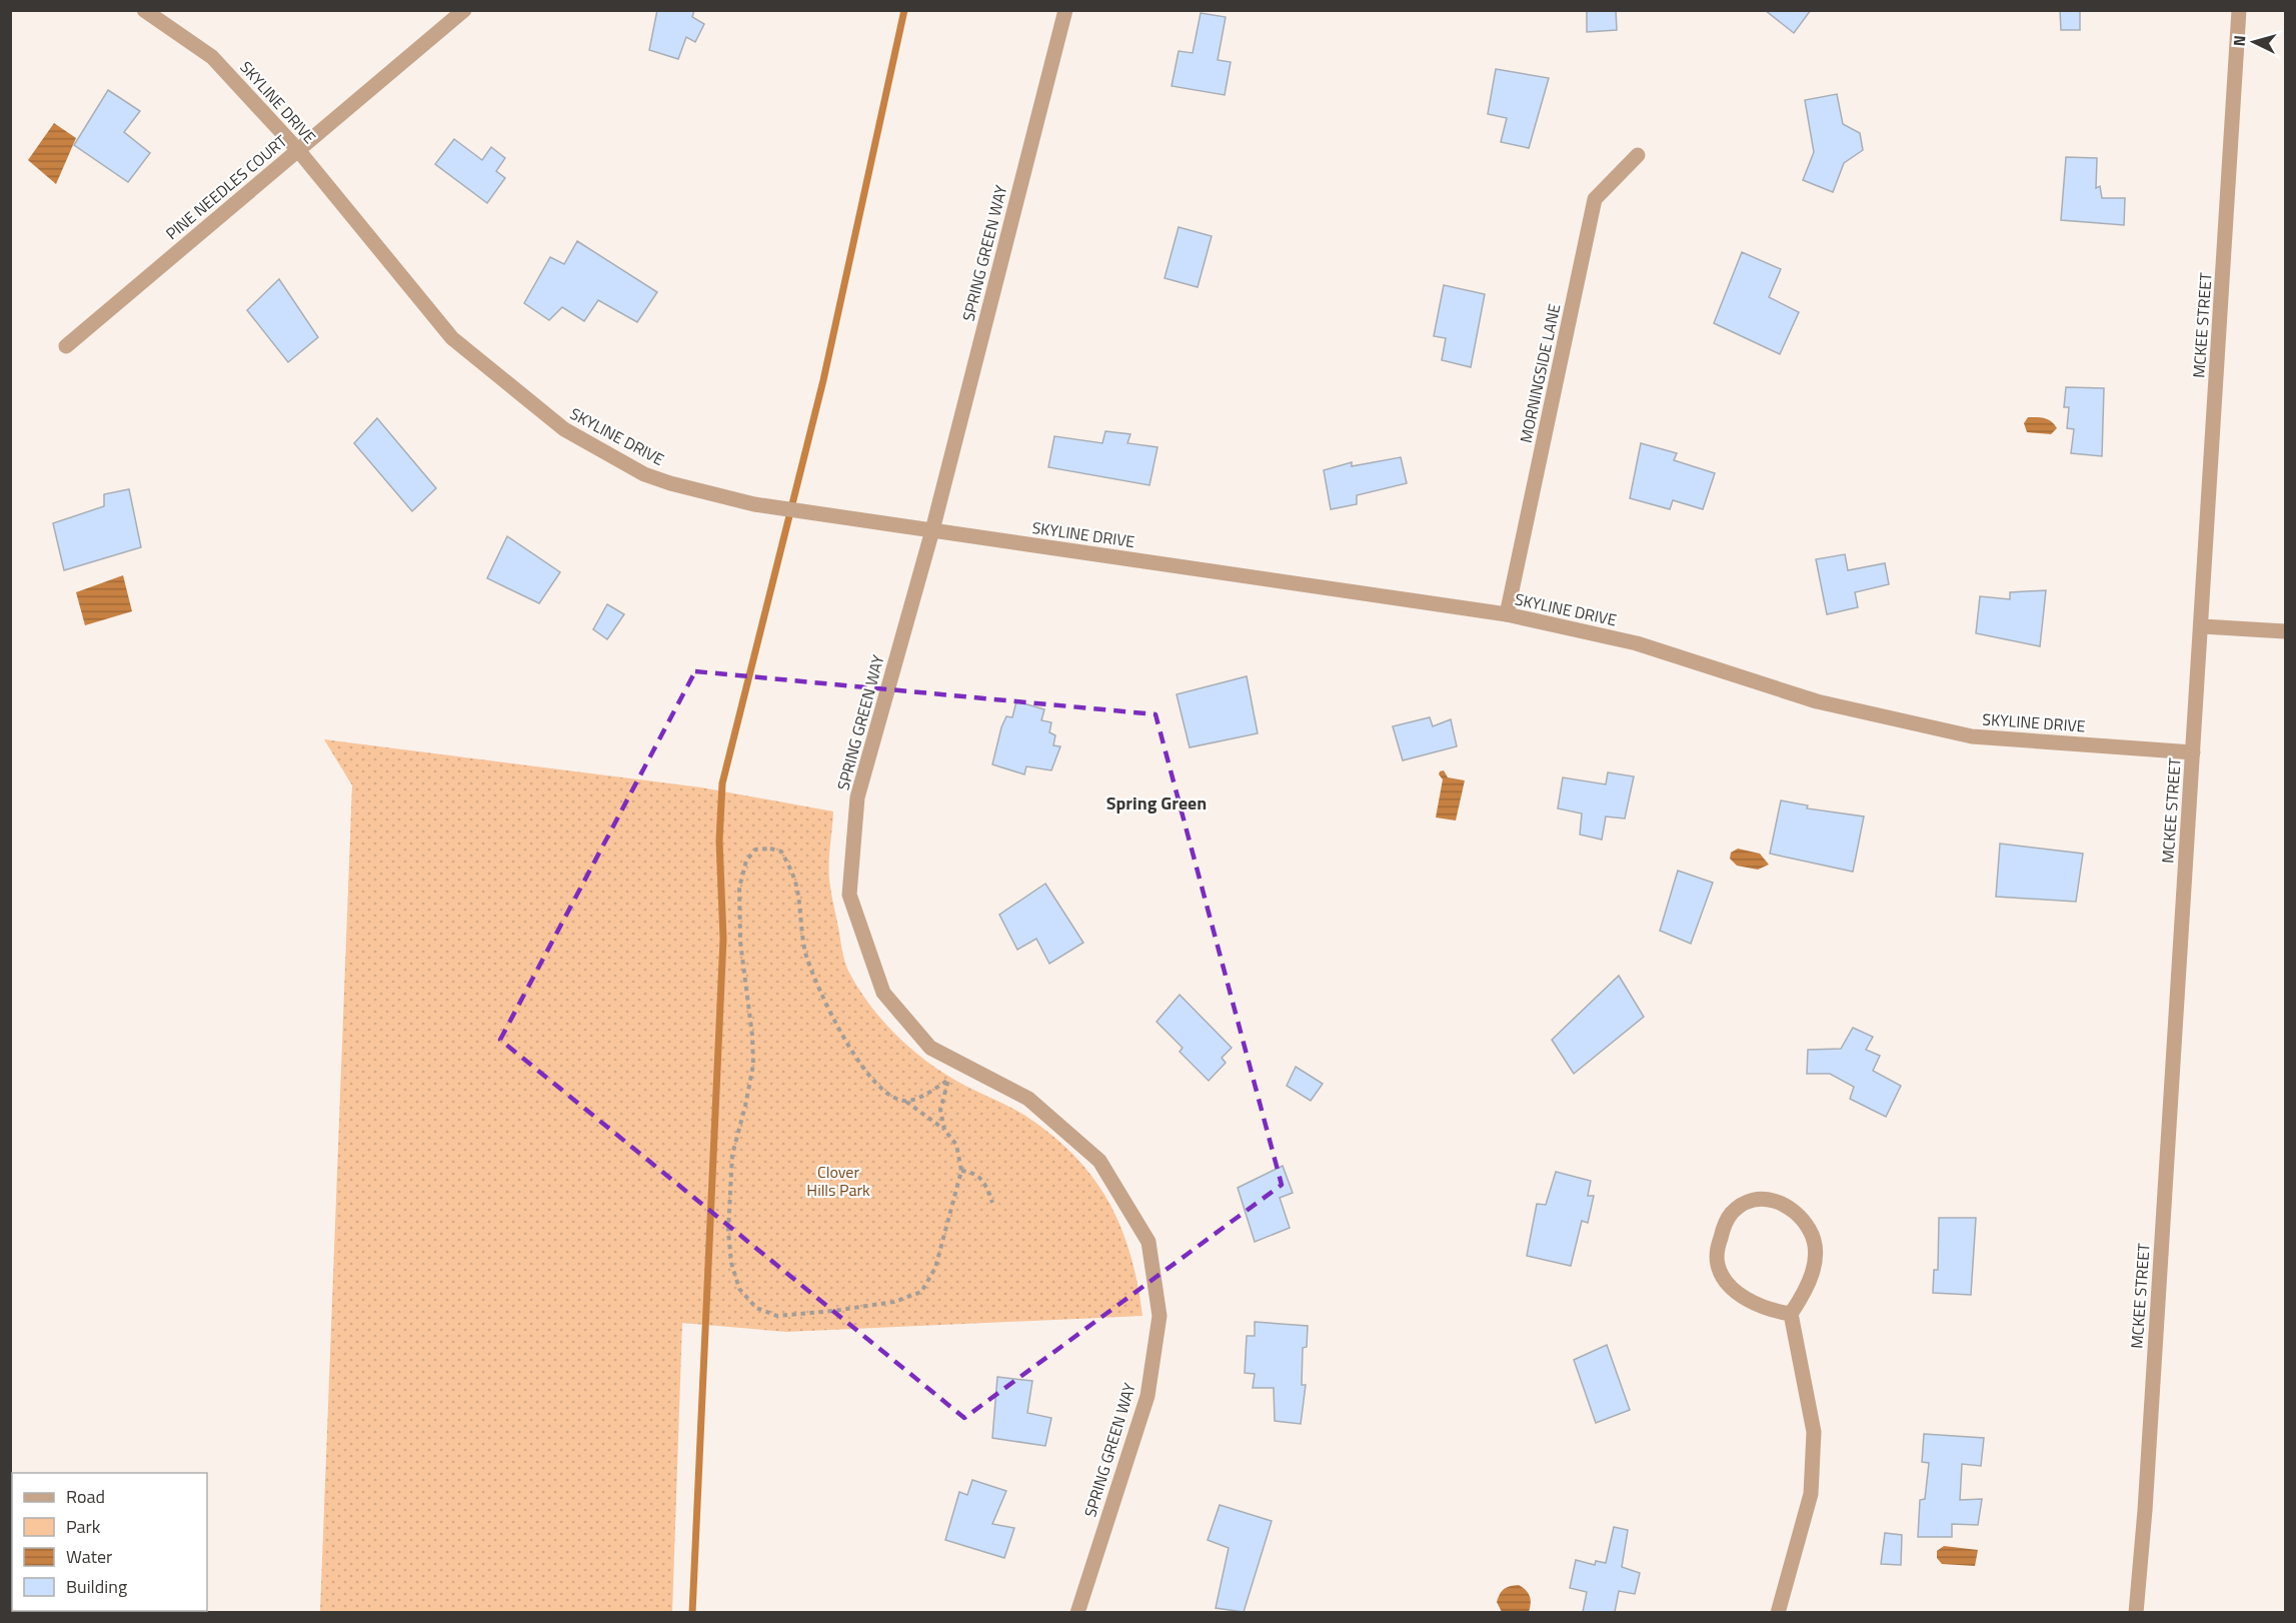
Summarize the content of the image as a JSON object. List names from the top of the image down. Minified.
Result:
{"streets":{"street":["SKYLINE DRIVE","PINE NEEDLES COURT","SPRING GREEN WAY","MCKEE STREET","MORNINGSIDE LANE"]},"crossings":[["SKYLINE DRIVE","PINE NEEDLES COURT"],["SKYLINE DRIVE","SPRING GREEN WAY"],["SKYLINE DRIVE","MCKEE STREET"],["SKYLINE DRIVE","MORNINGSIDE LANE"]],"districts":["Spring Green"],"parks":["Clover Hills Park"],"legend":["Road","Park","Water","Building"],"north":"left"}
